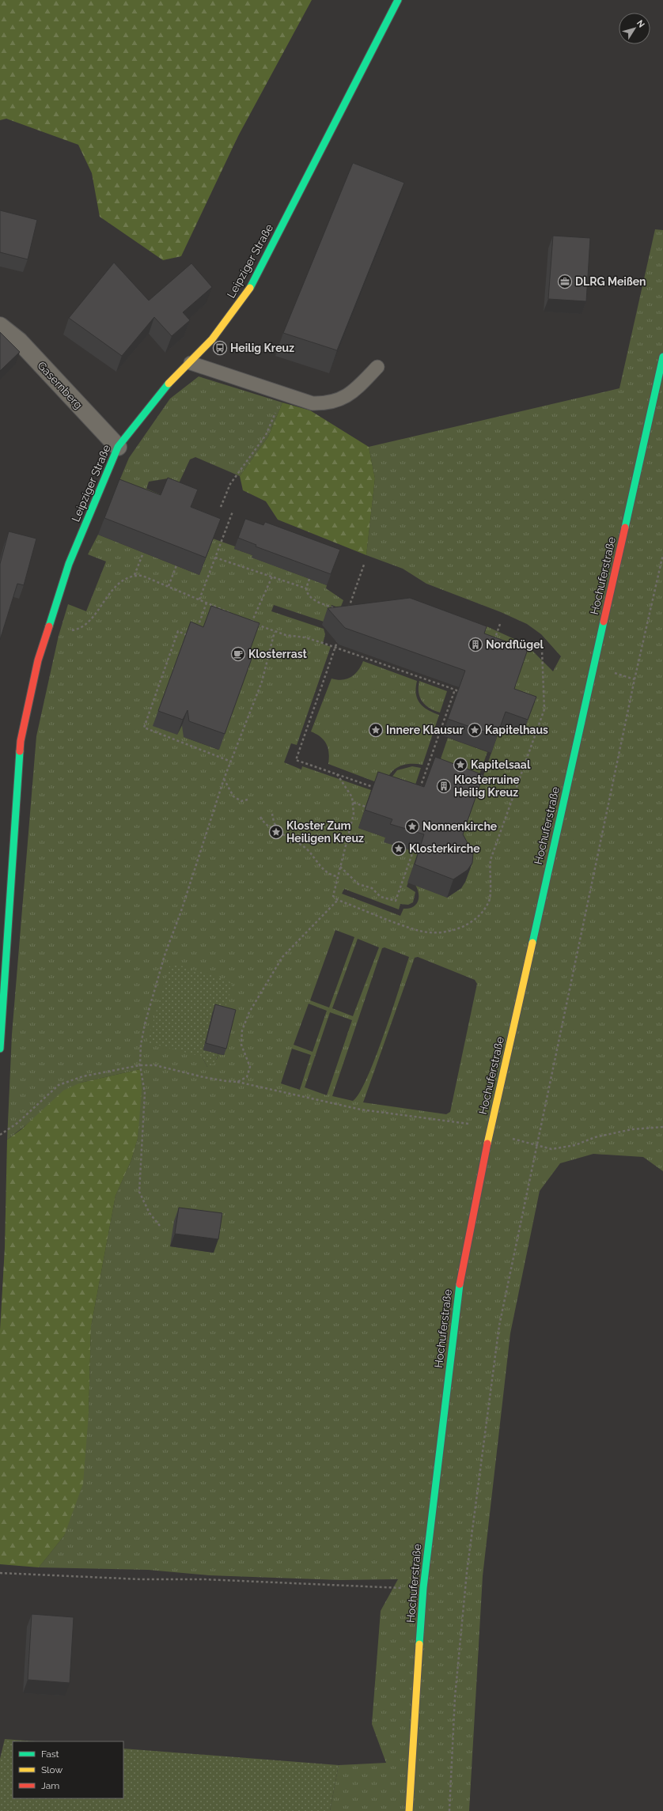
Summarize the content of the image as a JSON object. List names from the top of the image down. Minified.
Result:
{"streets":{"main road":["Leipziger Straße","Hochuferstraße"],"street":["Gasernberg"]},"crossings":[["Leipziger Straße","Gasernberg"]],"places":{"office":["DLRG Meißen"],"bus stop":["Heilig Kreuz"],"building":["Nordflügel","Klosterruine Heilig Kreuz"],"cafe":["Klosterrast"],"place":["Innere Klausur","Kapitelhaus","Kapitelsaal","Nonnenkirche","Kloster Zum Heiligen Kreuz","Klosterkirche"]},"legend":["Fast","Slow","Jam"],"north":"top right"}
